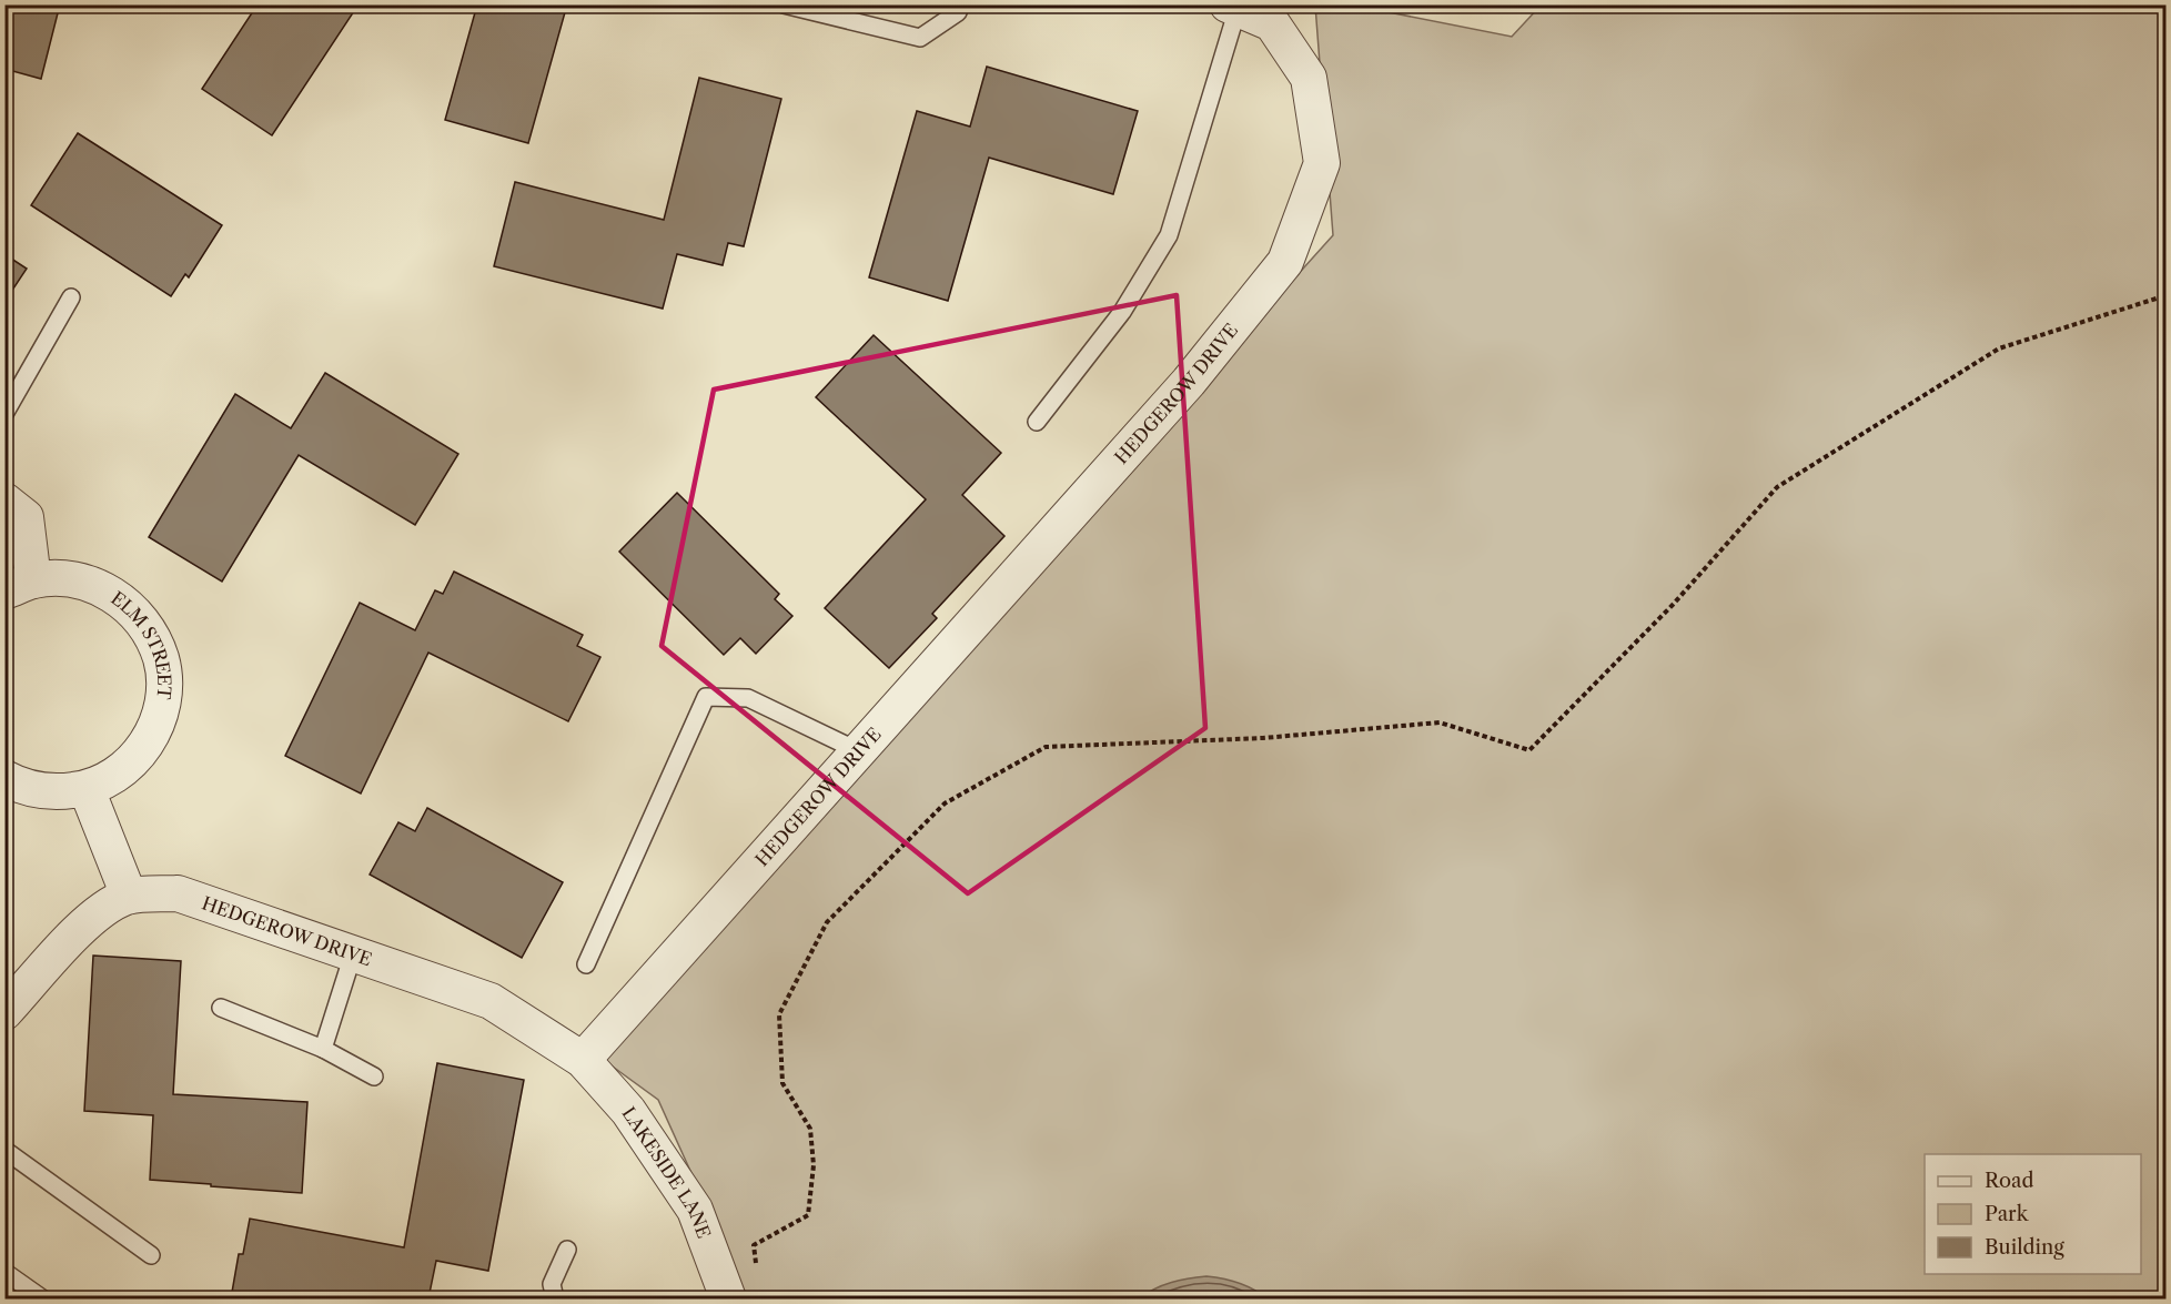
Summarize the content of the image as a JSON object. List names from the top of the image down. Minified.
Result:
{"streets":{"street":["HEDGEROW DRIVE","ELM STREET","LAKESIDE LANE"]},"crossings":[["HEDGEROW DRIVE","LAKESIDE LANE"]],"legend":["Road","Park","Building"]}
